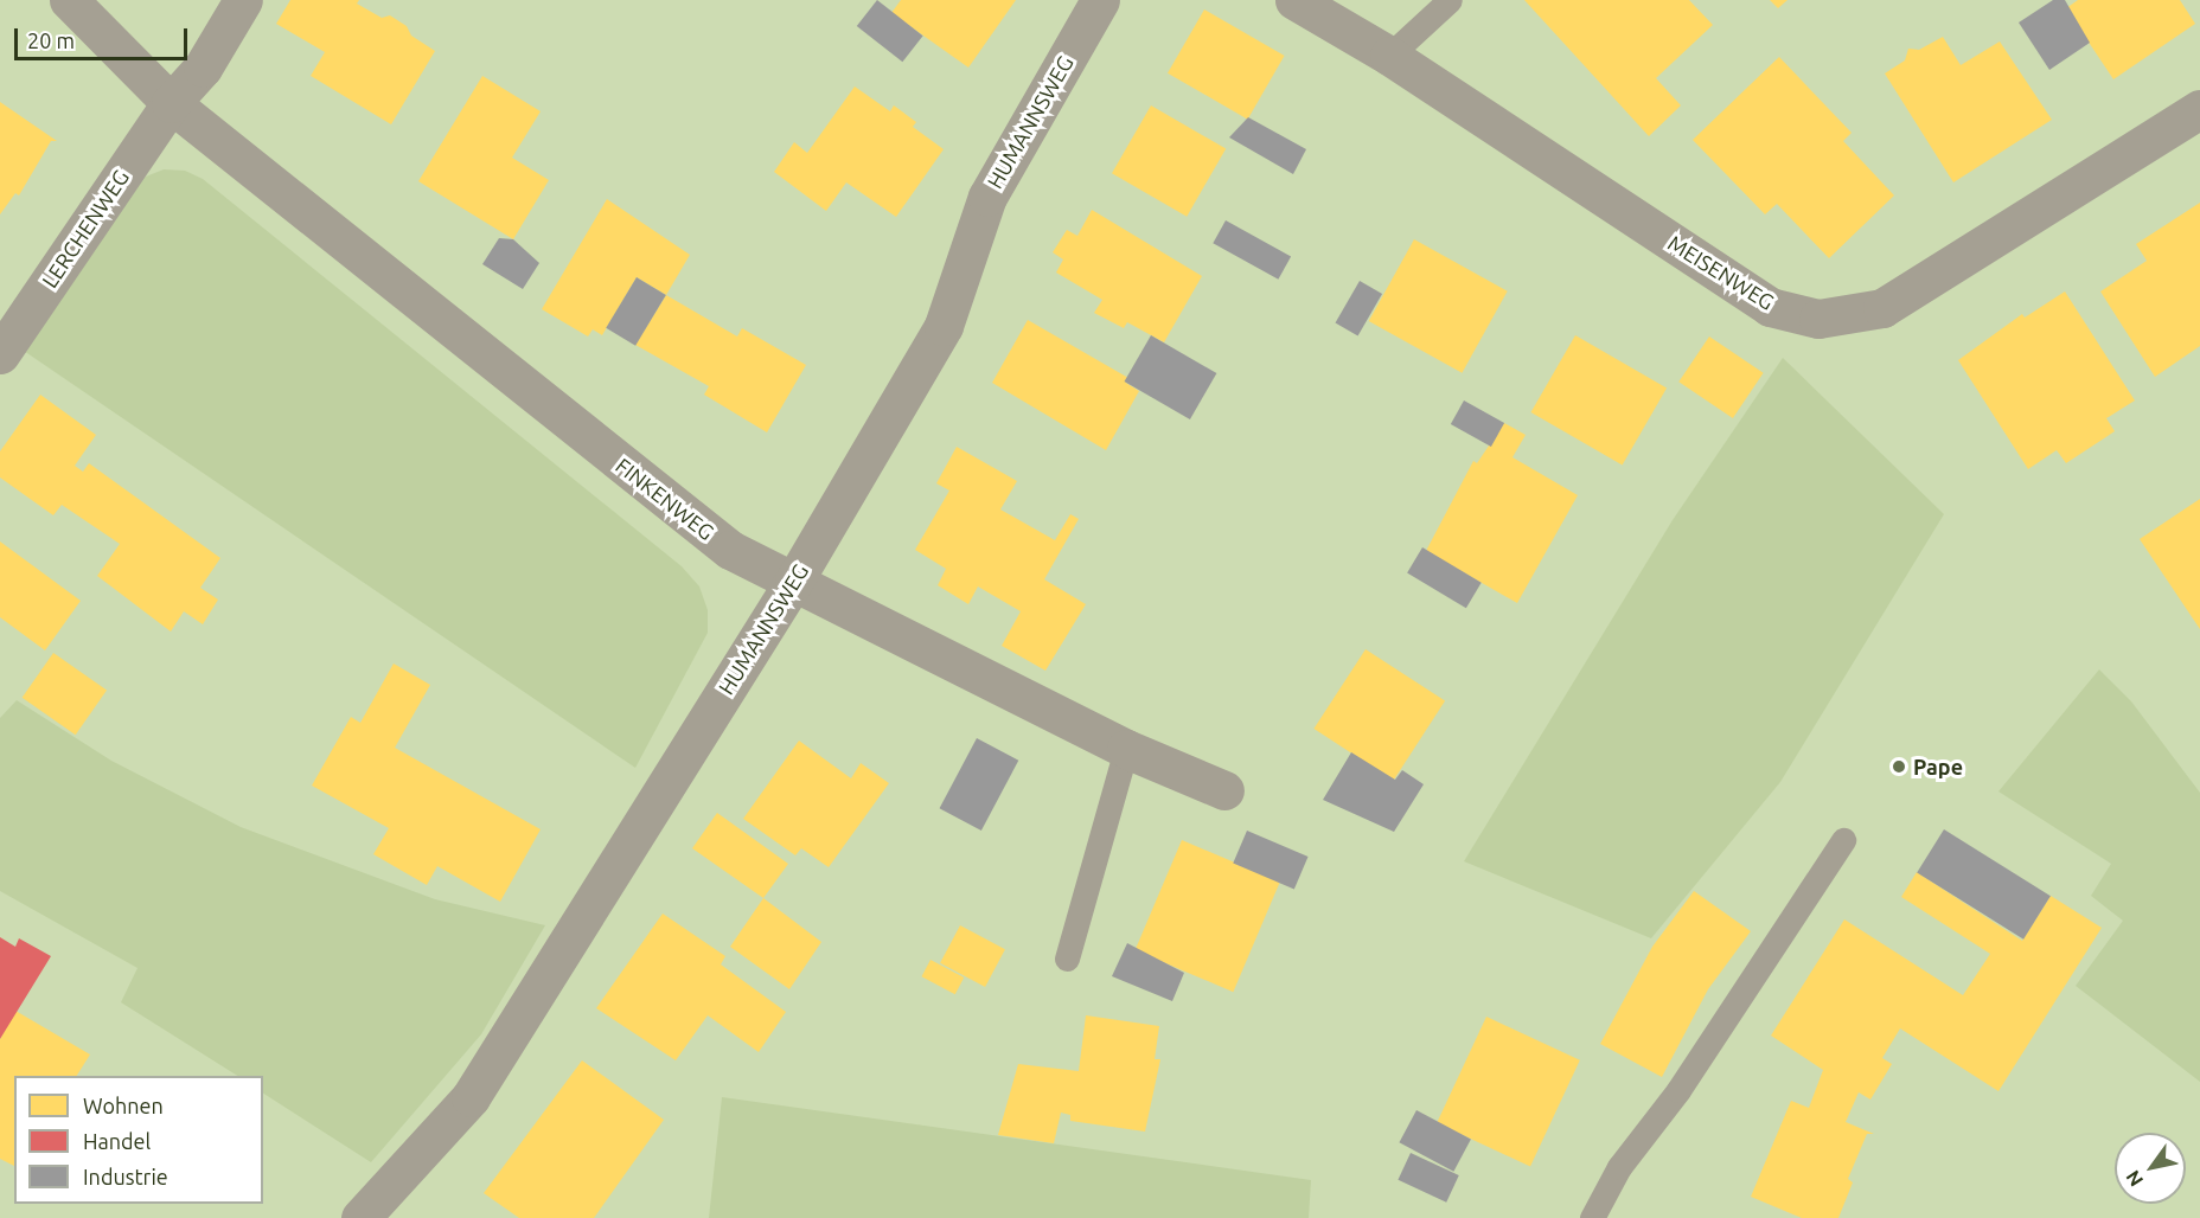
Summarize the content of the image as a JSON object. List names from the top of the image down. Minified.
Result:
{"streets":{"street":["HUMANNSWEG","LERCHENWEG","MEISENWEG","FINKENWEG"]},"crossings":[["HUMANNSWEG","FINKENWEG"],["LERCHENWEG","FINKENWEG"]],"places":["Pape"],"legend":["Wohnen","Handel","Industrie"],"scale_bar":"20 m","north":"bottom left"}
